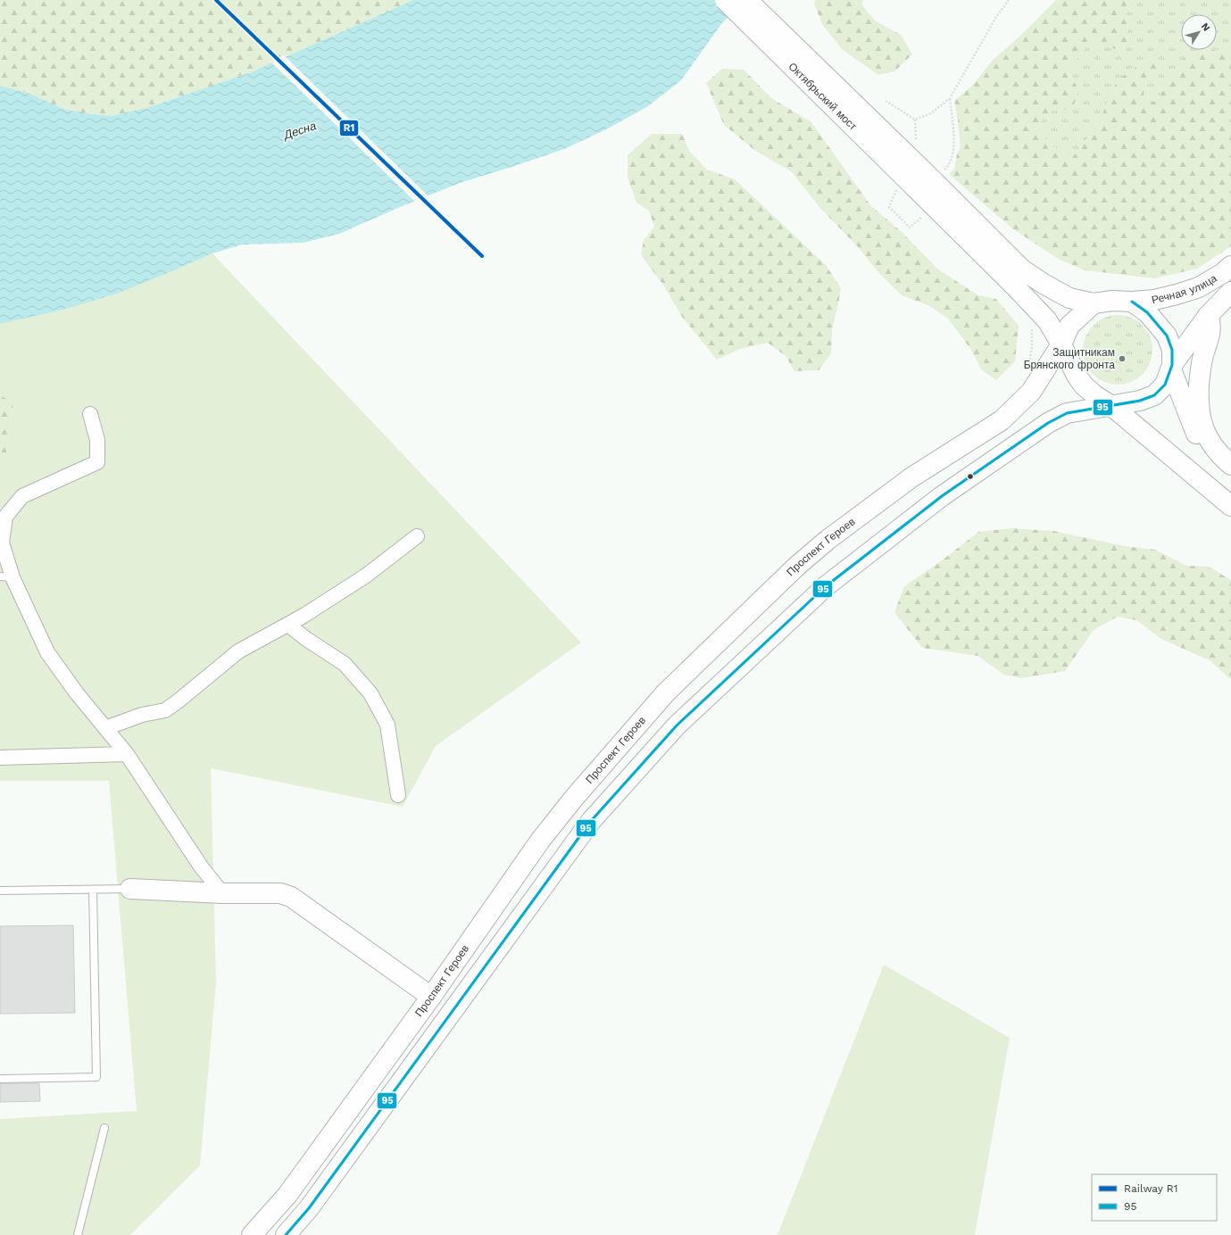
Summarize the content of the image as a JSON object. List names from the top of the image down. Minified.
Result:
{"streets":{"main road":["Октябрьский мост","Речная улица","Проспект Героев"]},"crossings":[["Речная улица","Проспект Героев"]],"water":["Десна"],"places":["Защитникам Брянского фронта"],"lines":["rail line R1","transit line 95"],"legend":["Railway R1","95"],"north":"top right"}
